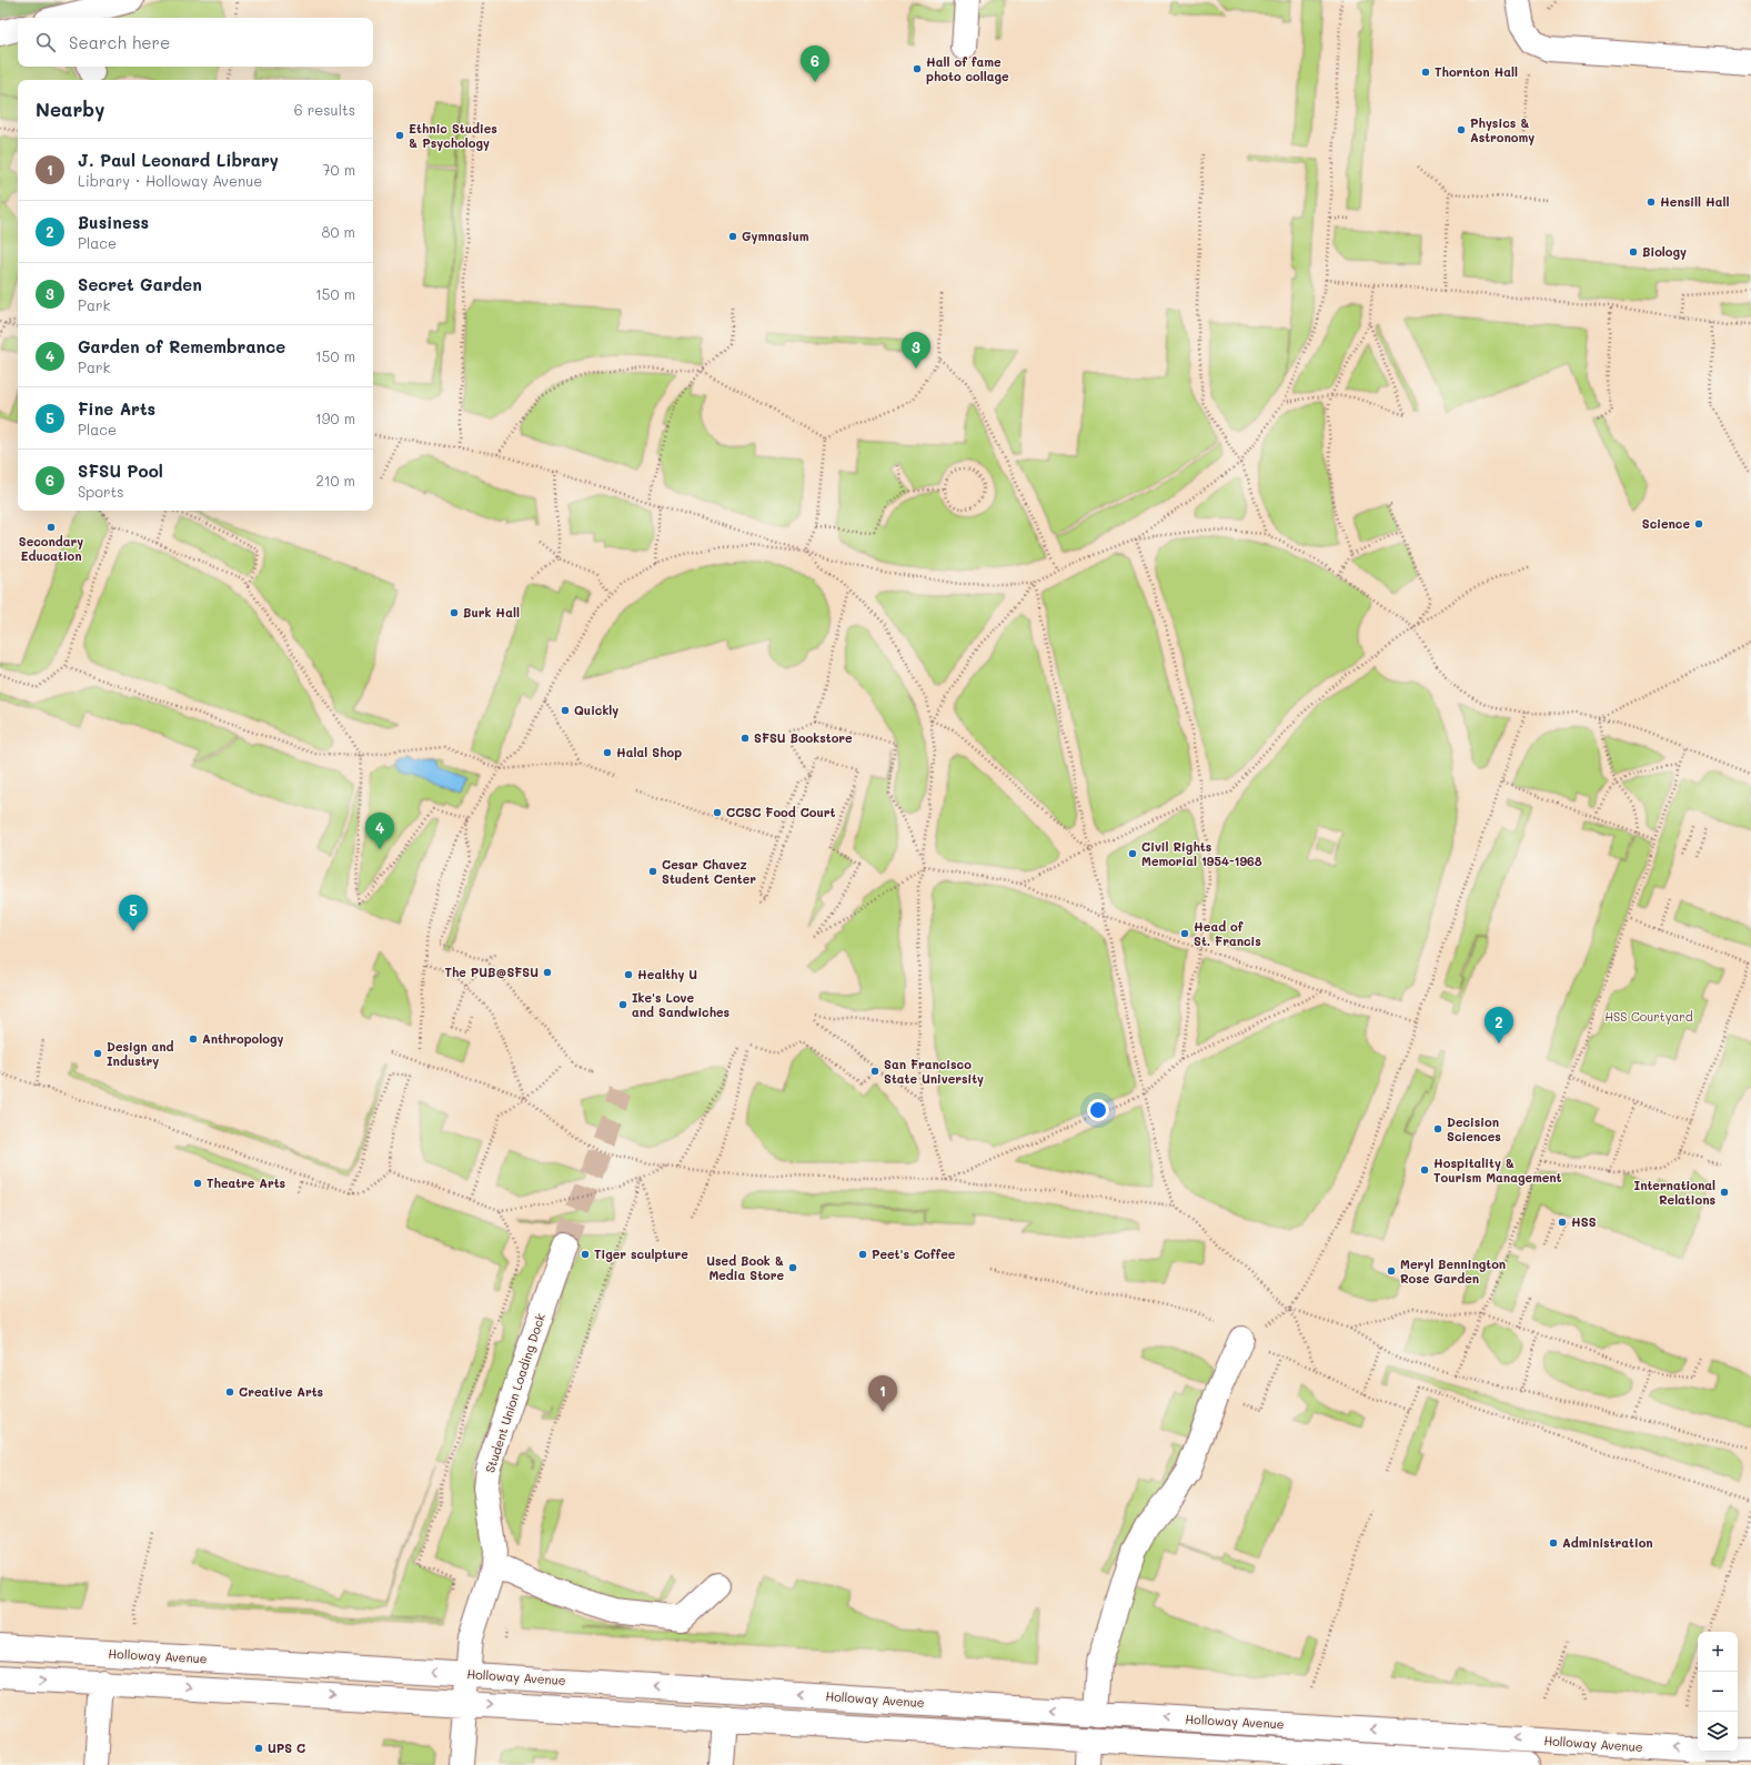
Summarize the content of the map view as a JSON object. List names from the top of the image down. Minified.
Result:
{"streets":{"street":["Student Union Loading Dock","Holloway Avenue"]},"crossings":[["Student Union Loading Dock","Holloway Avenue"]],"parks":["HSS Courtyard"],"places":["Hall of fame photo collage","Thornton Hall","Physics & Astronomy","Ethnic Studies & Psychology","Hensill Hall","Gymnasium","Biology","Science","Secondary Education","Burk Hall","Quickly","SFSU Bookstore","Halal Shop","CCSC Food Court","Civil Rights Memorial 1954-1968","Cesar Chavez Student Center","Head of St. Francis","The PUB@SFSU","Healthy U","Ike's Love and Sandwiches","Anthropology","Design and Industry","San Francisco State University","Decision Sciences","Hospitality & Tourism Management","Theatre Arts","International Relations","HSS","Tiger sculpture","Peet's Coffee","Used Book & Media Store","Meryl Bennington Rose Garden","Creative Arts","Administration","UPS C"],"page":{"search":"Search here","pins":["6","3","4","5","2","1"],"heading":["Nearby","6 results"],"list":[{"mark":"1","name":"J. Paul Leonard Library","note":"Library · Holloway Avenue","value":"70 m"},{"mark":"2","name":"Business","note":"Place","value":"80 m"},{"mark":"3","name":"Secret Garden","note":"Park","value":"150 m"},{"mark":"4","name":"Garden of Remembrance","note":"Park","value":"150 m"},{"mark":"5","name":"Fine Arts","note":"Place","value":"190 m"},{"mark":"6","name":"SFSU Pool","note":"Sports","value":"210 m"}],"map_buttons":["+","−"]}}
